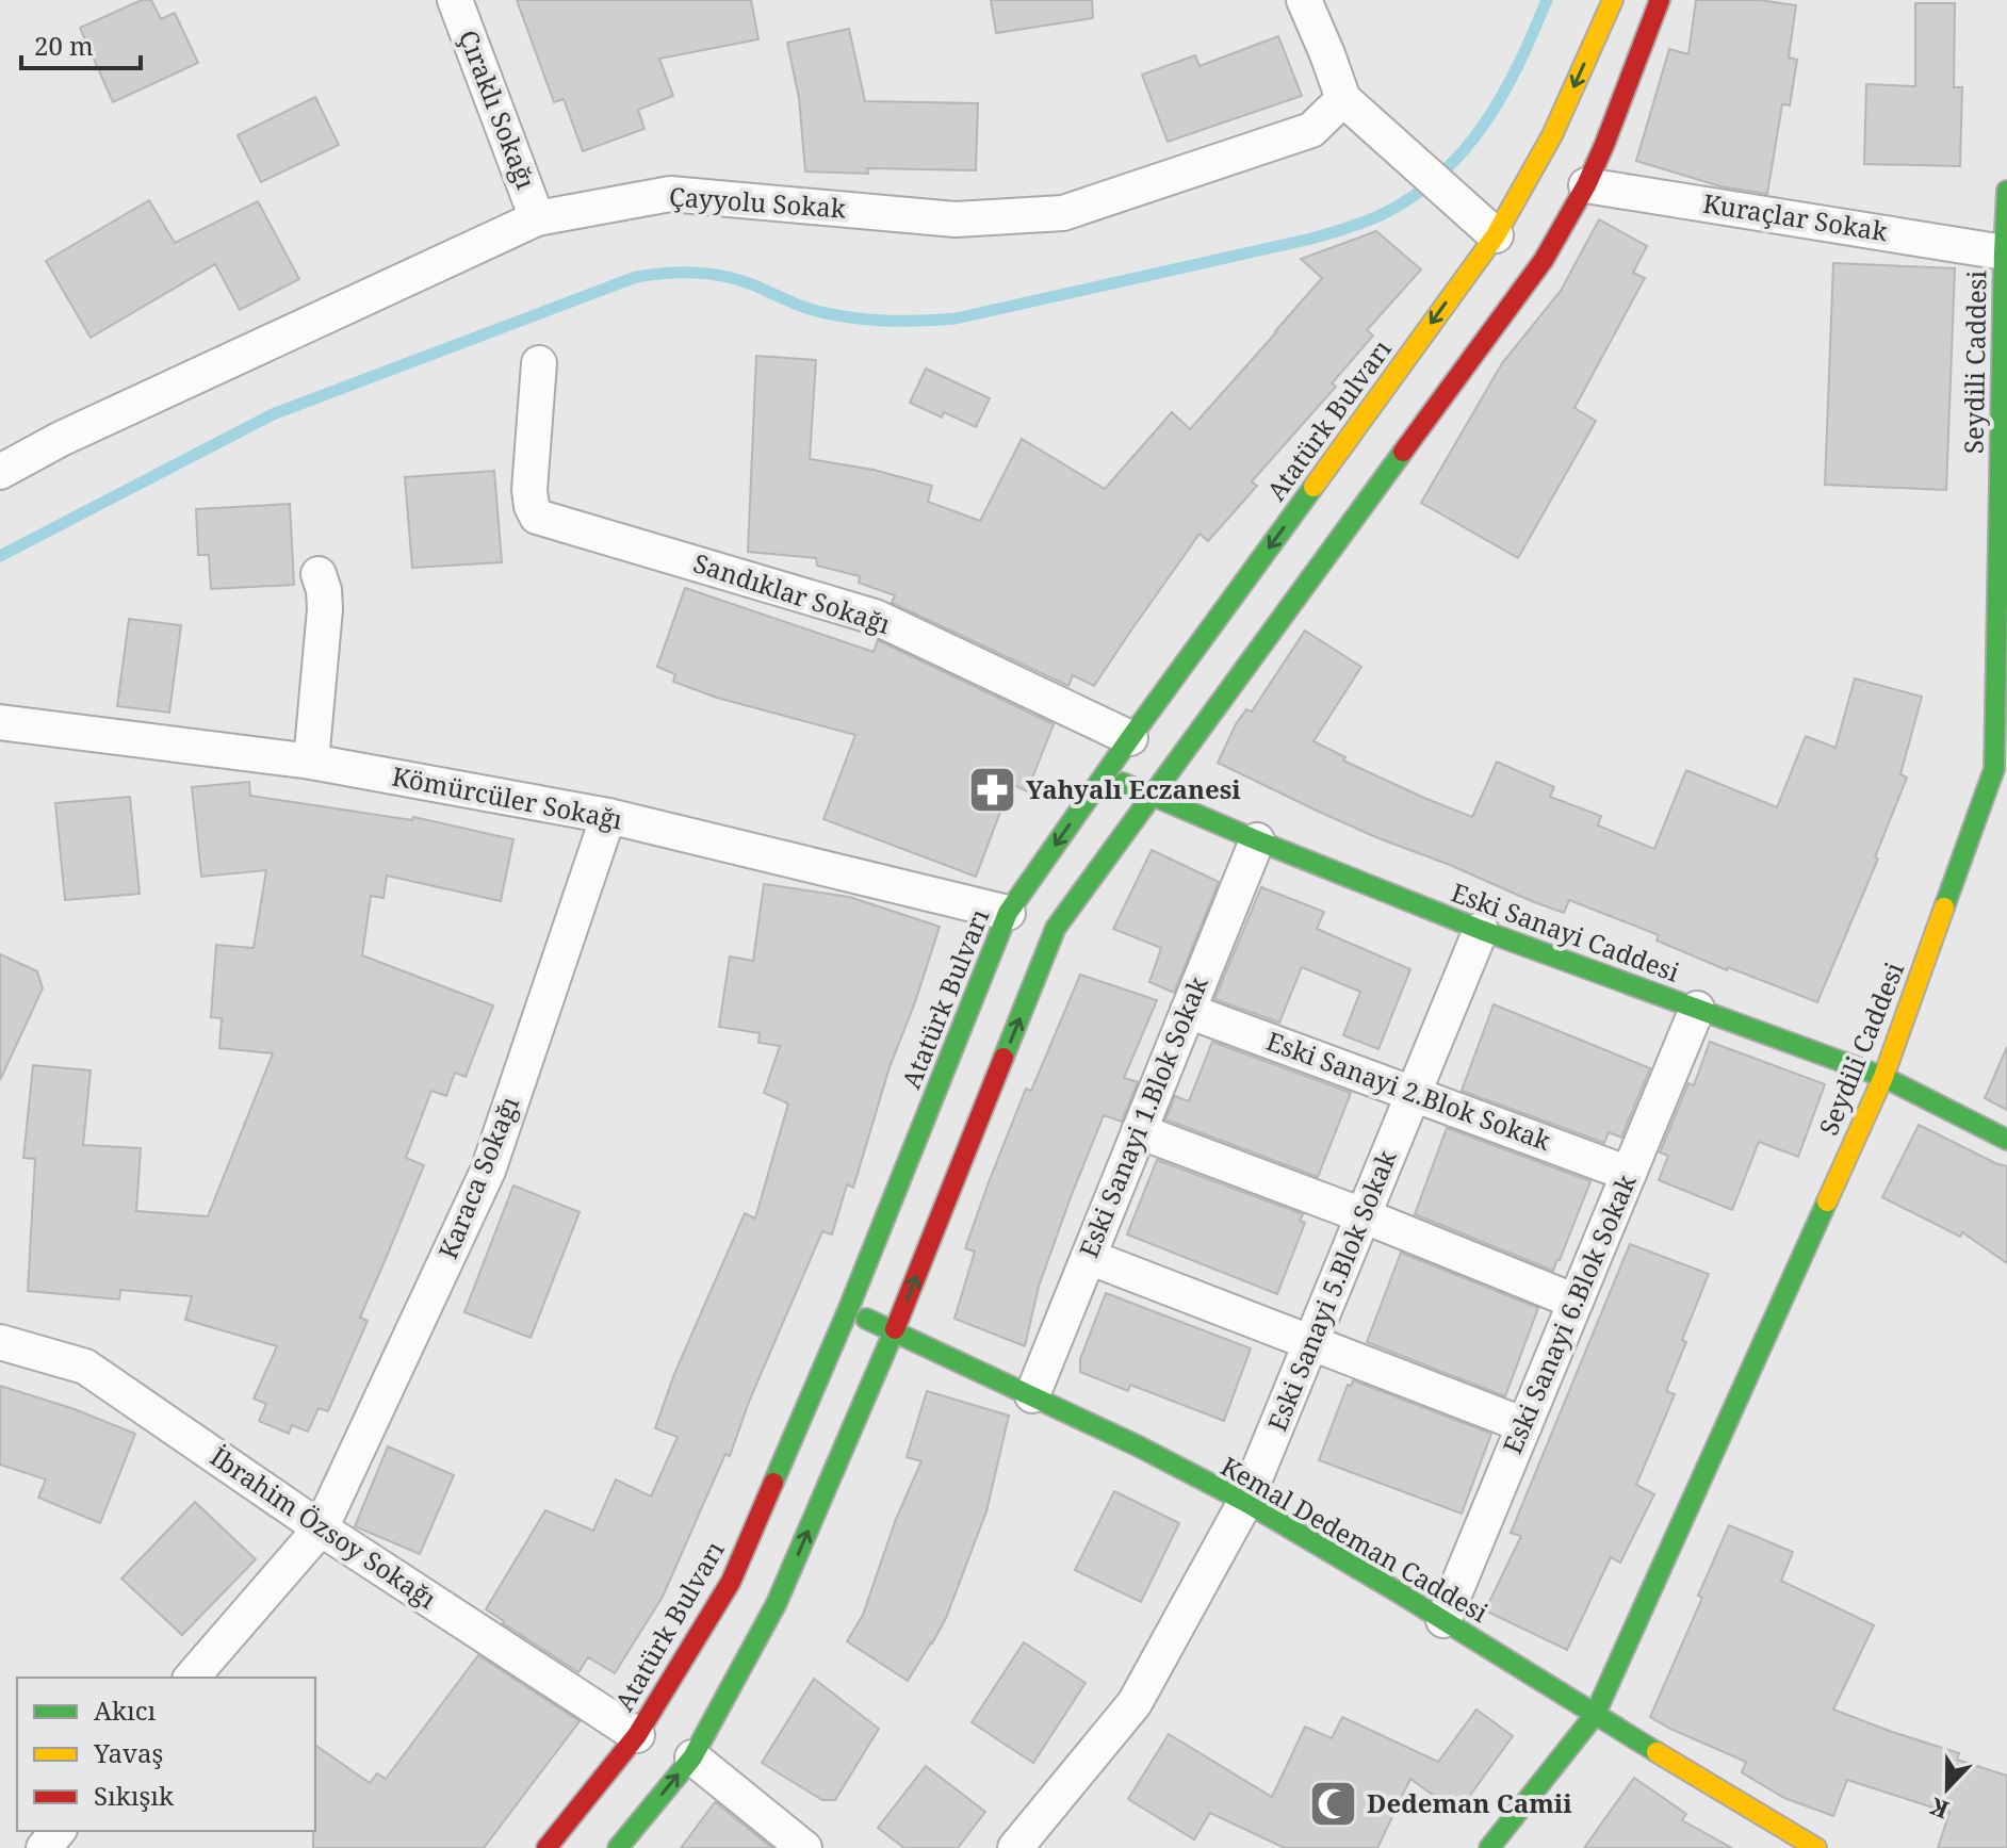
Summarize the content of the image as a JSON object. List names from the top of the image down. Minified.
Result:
{"streets":{"main road":["Seydili Caddesi","Atatürk Bulvarı","Eski Sanayi Caddesi","Kemal Dedeman Caddesi"],"street":["Çıraklı Sokağı","Çayyolu Sokak","Kuraçlar Sokak","Sandıklar Sokağı","Kömürcüler Sokağı","Eski Sanayi 2.Blok Sokak","Eski Sanayi 1.Blok Sokak","Karaca Sokağı","Eski Sanayi 5.Blok Sokak","Eski Sanayi 6.Blok Sokak","İbrahim Özsoy Sokağı"]},"crossings":[["Çıraklı Sokağı","Çayyolu Sokak"],["Kuraçlar Sokak","Seydili Caddesi"],["Seydili Caddesi","Eski Sanayi Caddesi"],["Seydili Caddesi","Kemal Dedeman Caddesi"],["Atatürk Bulvarı","Sandıklar Sokağı"],["Atatürk Bulvarı","Kömürcüler Sokağı"],["Atatürk Bulvarı","Eski Sanayi Caddesi"],["Atatürk Bulvarı","İbrahim Özsoy Sokağı"],["Atatürk Bulvarı","Kemal Dedeman Caddesi"],["Kömürcüler Sokağı","Karaca Sokağı"],["Eski Sanayi Caddesi","Eski Sanayi 1.Blok Sokak"],["Eski Sanayi Caddesi","Eski Sanayi 5.Blok Sokak"],["Eski Sanayi Caddesi","Eski Sanayi 6.Blok Sokak"],["Eski Sanayi 2.Blok Sokak","Eski Sanayi 1.Blok Sokak"],["Eski Sanayi 2.Blok Sokak","Eski Sanayi 5.Blok Sokak"],["Eski Sanayi 2.Blok Sokak","Eski Sanayi 6.Blok Sokak"],["Eski Sanayi 1.Blok Sokak","Kemal Dedeman Caddesi"],["Karaca Sokağı","İbrahim Özsoy Sokağı"],["Eski Sanayi 5.Blok Sokak","Kemal Dedeman Caddesi"],["Eski Sanayi 6.Blok Sokak","Kemal Dedeman Caddesi"]],"places":{"pharmacy":["Yahyalı Eczanesi"],"mosque":["Dedeman Camii"]},"legend":["Akıcı","Yavaş","Sıkışık"],"scale_bar":"20 m","north":"bottom"}
